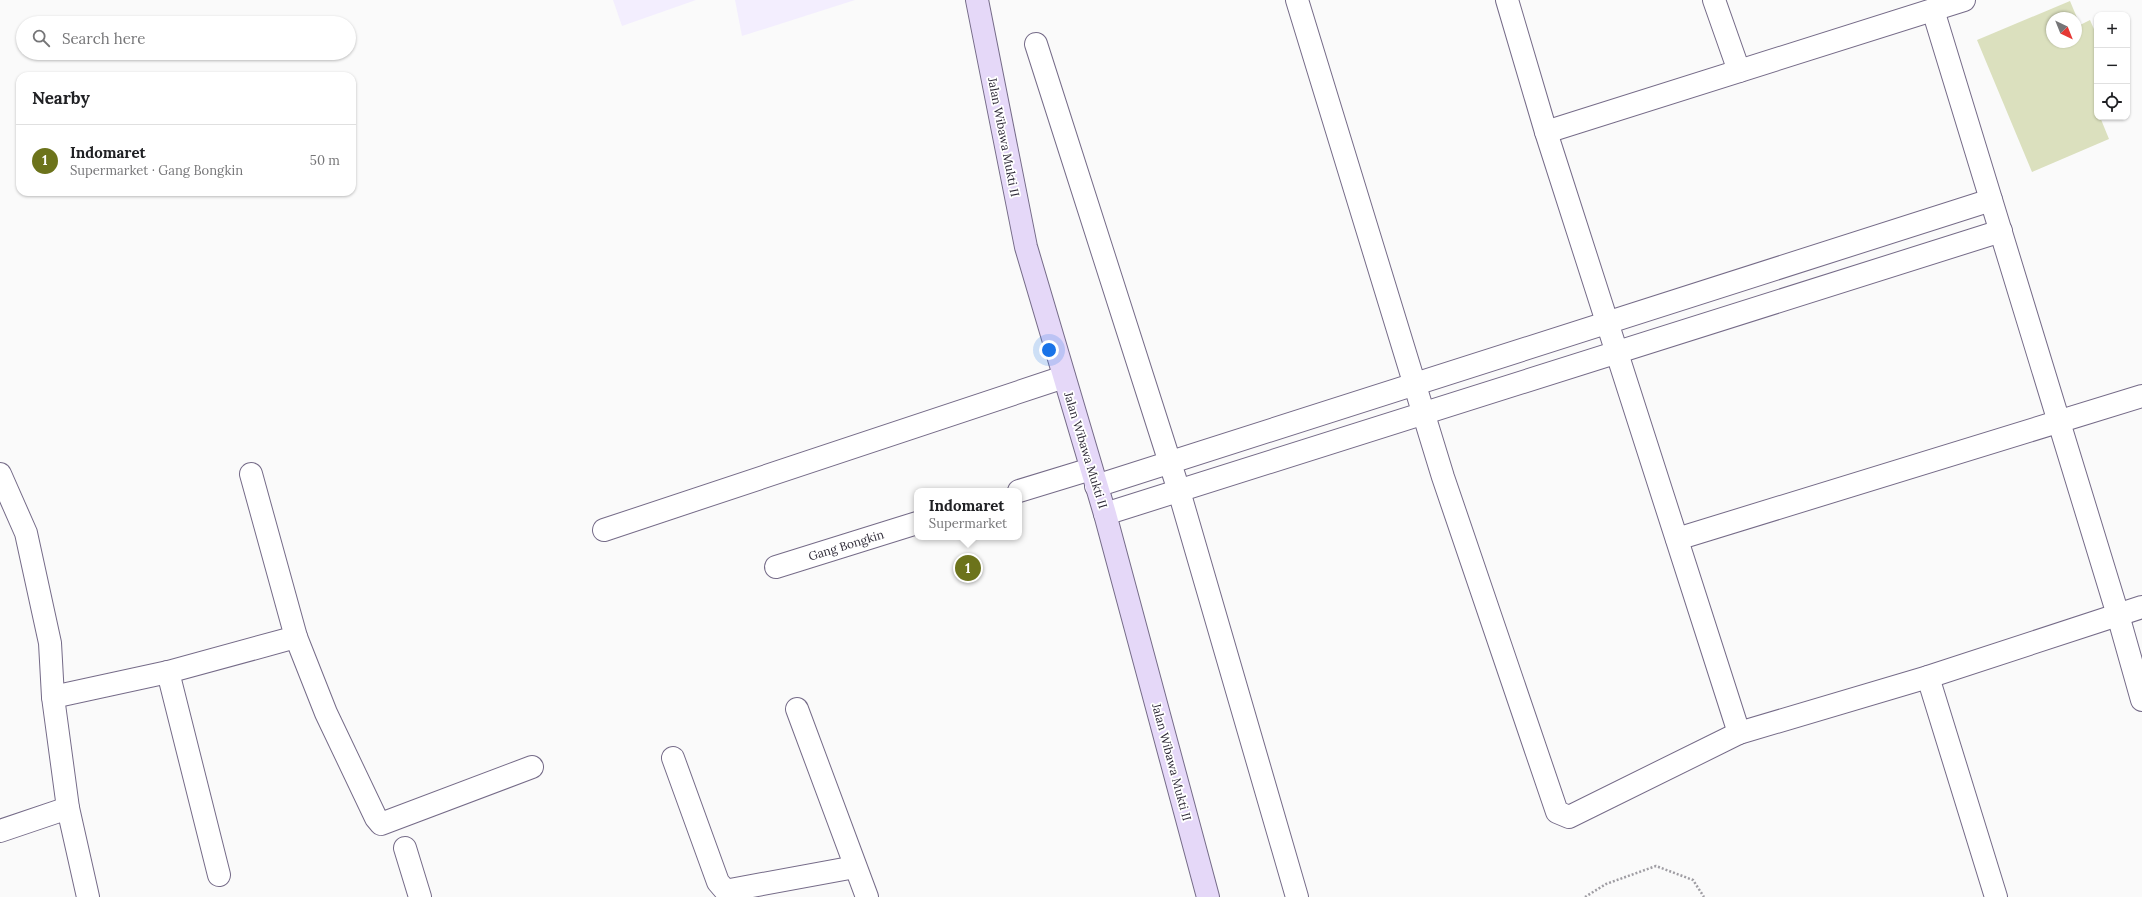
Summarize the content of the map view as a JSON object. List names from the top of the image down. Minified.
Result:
{"streets":{"main road":["Jalan Wibawa Mukti II"],"street":["Gang Bongkin"]},"north":"bottom right","page":{"map_buttons":["+","−"],"search":"Search here","heading":"Nearby","list":[{"mark":"1","name":"Indomaret","note":"Supermarket · Gang Bongkin","value":"50 m"}],"popup":["Indomaret","Supermarket"],"pins":"1"}}
